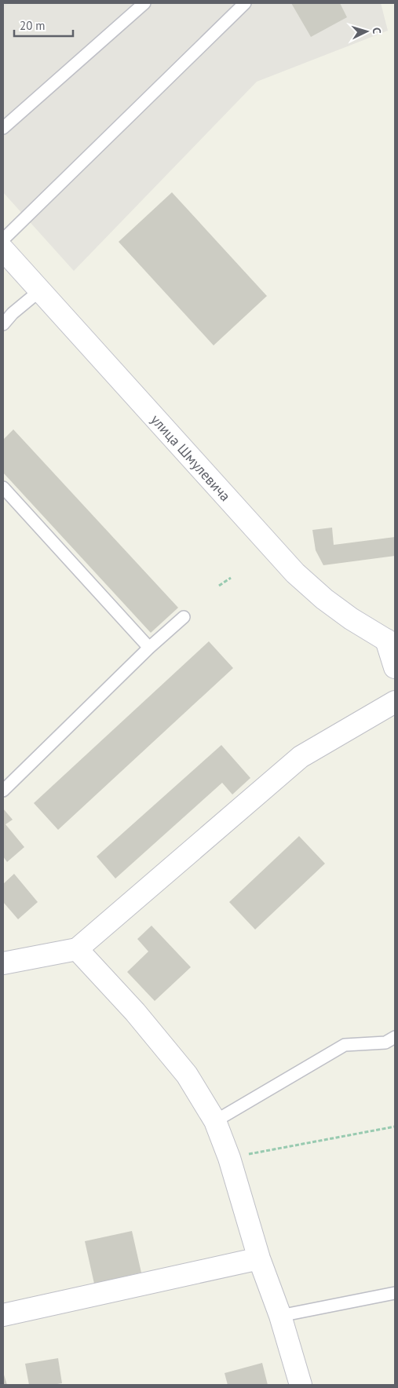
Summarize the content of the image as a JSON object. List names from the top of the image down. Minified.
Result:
{"streets":{"street":["улица Шмулевича"]},"scale_bar":"20 m","north":"right"}
